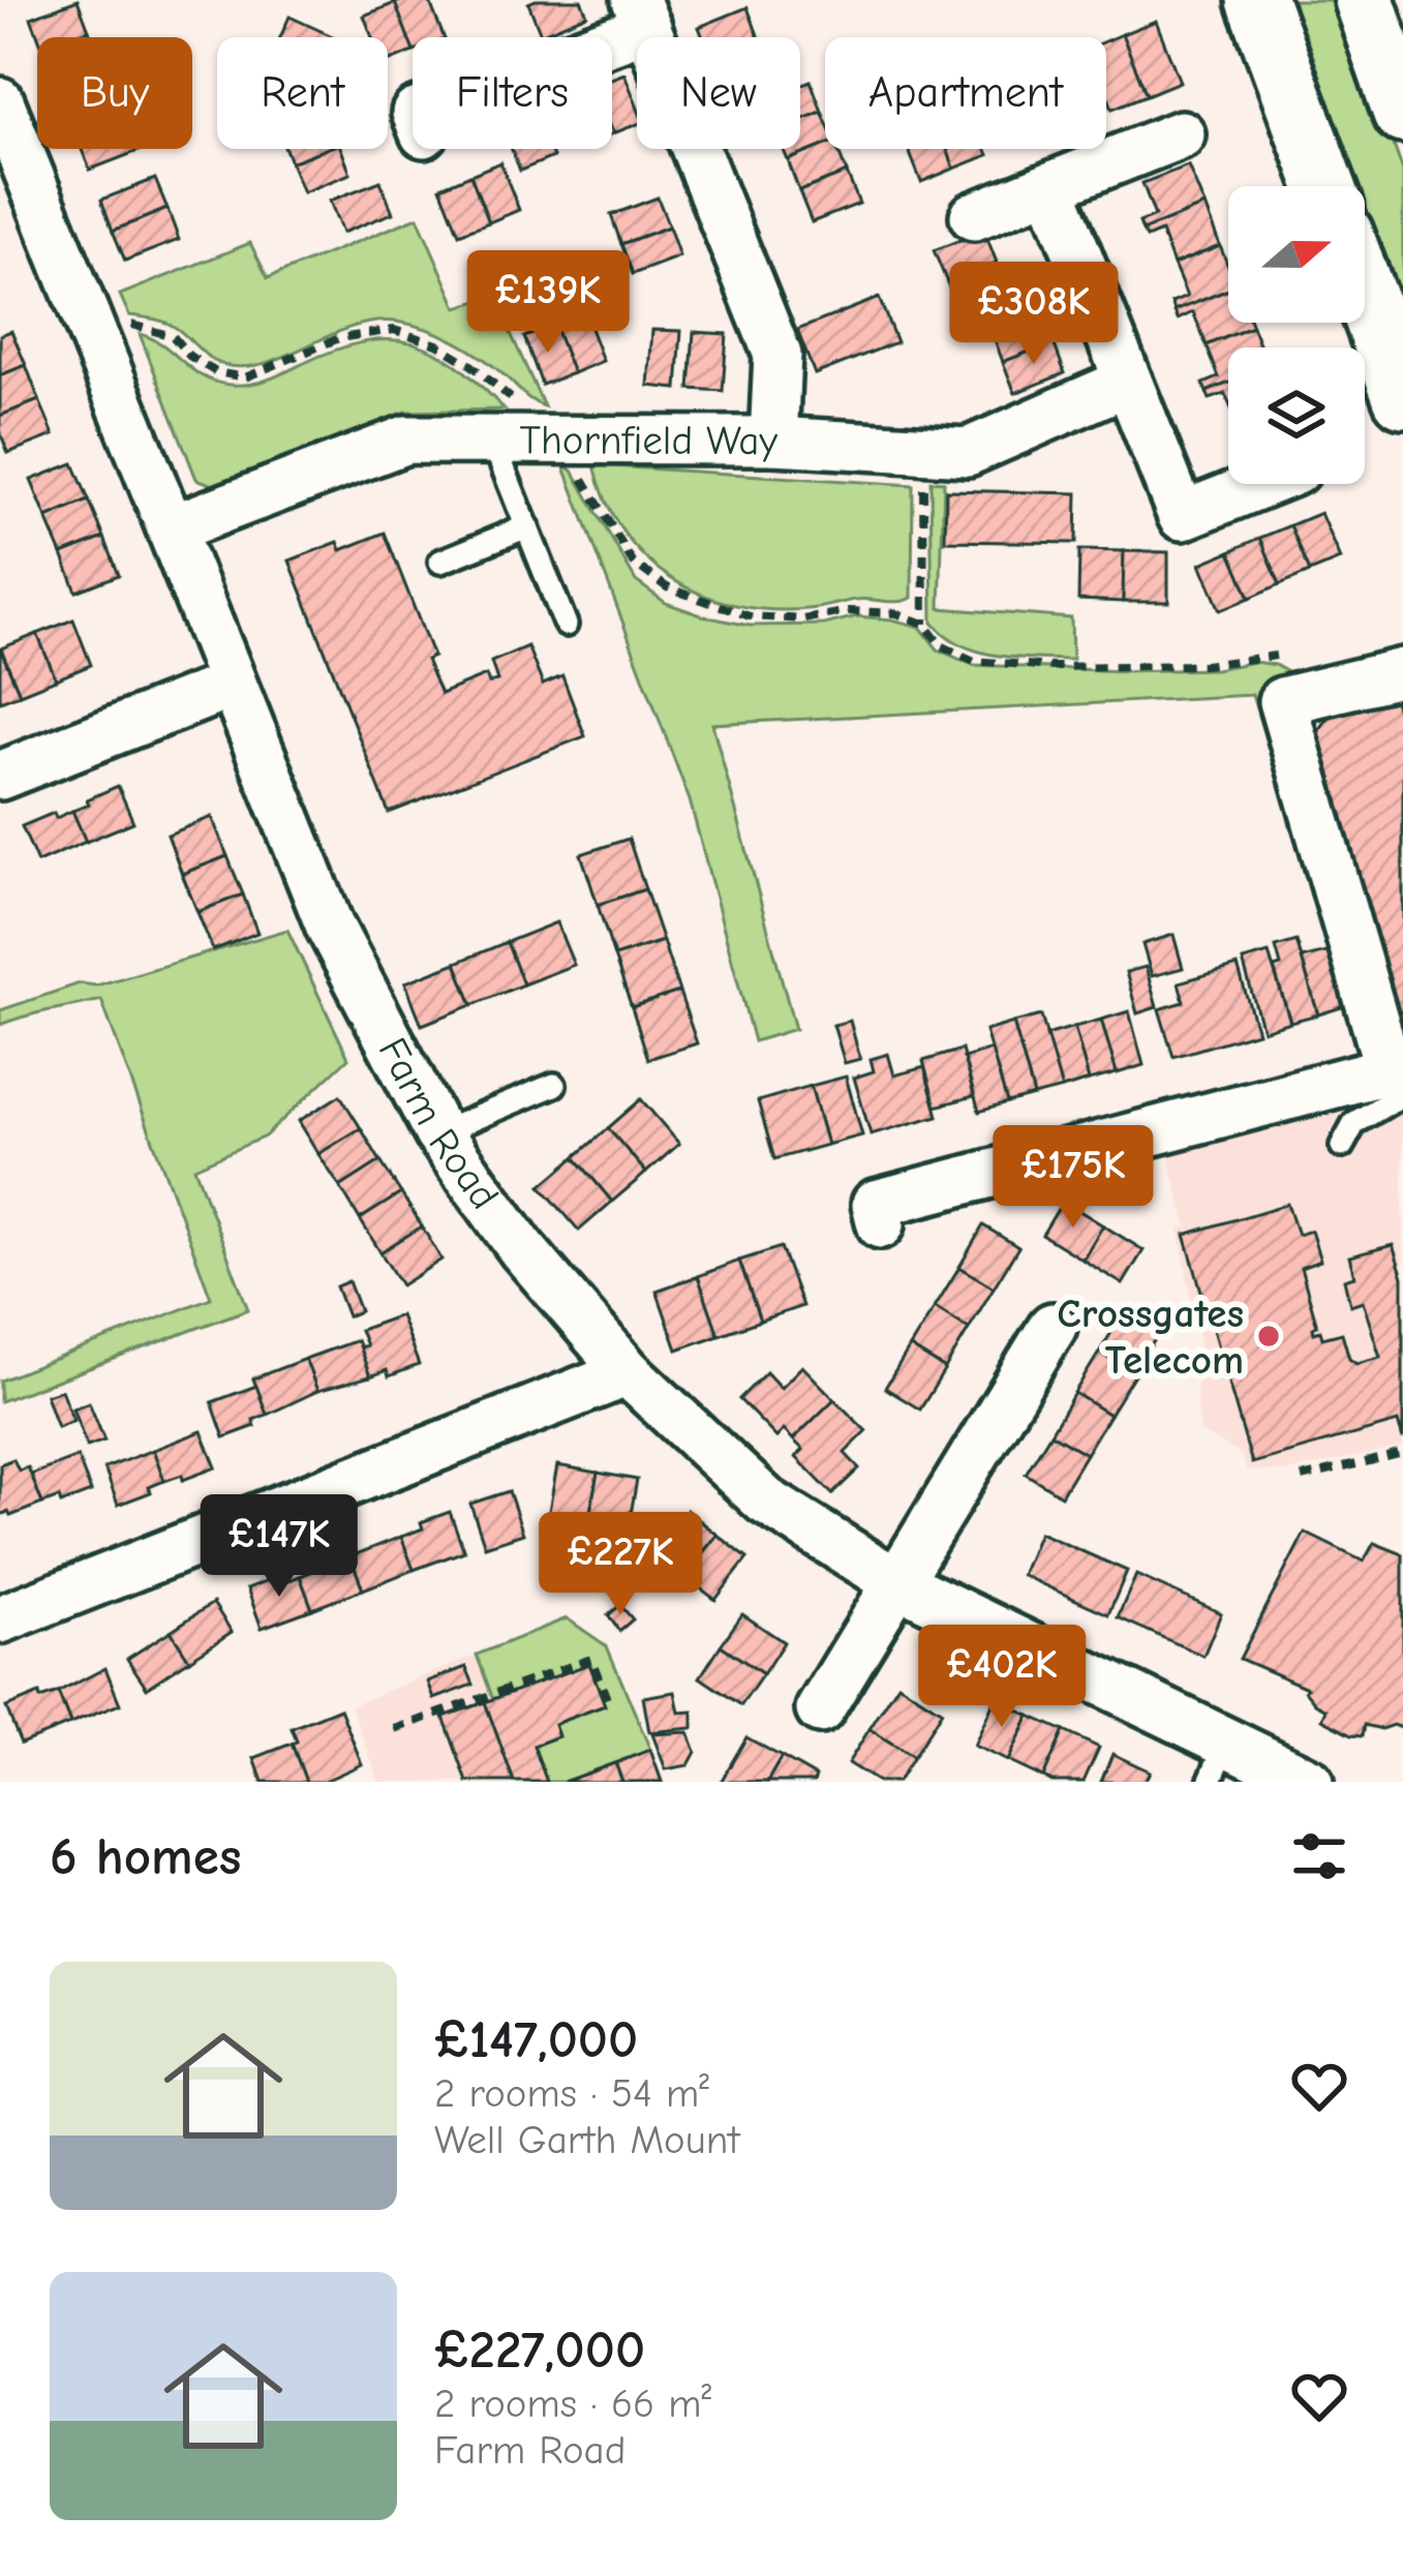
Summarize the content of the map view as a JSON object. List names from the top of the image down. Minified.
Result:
{"streets":{"street":["Thornfield Way","Farm Road"]},"crossings":[["Thornfield Way","Farm Road"]],"places":["Crossgates Telecom"],"north":"right","page":{"chip":["Buy","Rent","Filters","New","Apartment"],"price":["£139K","£308K","£175K","£147K","£227K","£402K"],"heading":"6 homes","list":[{"name":"£147,000","note":"2 rooms · 54 m² · Well Garth Mount"},{"name":"£227,000","note":"2 rooms · 66 m² · Farm Road"}]}}
